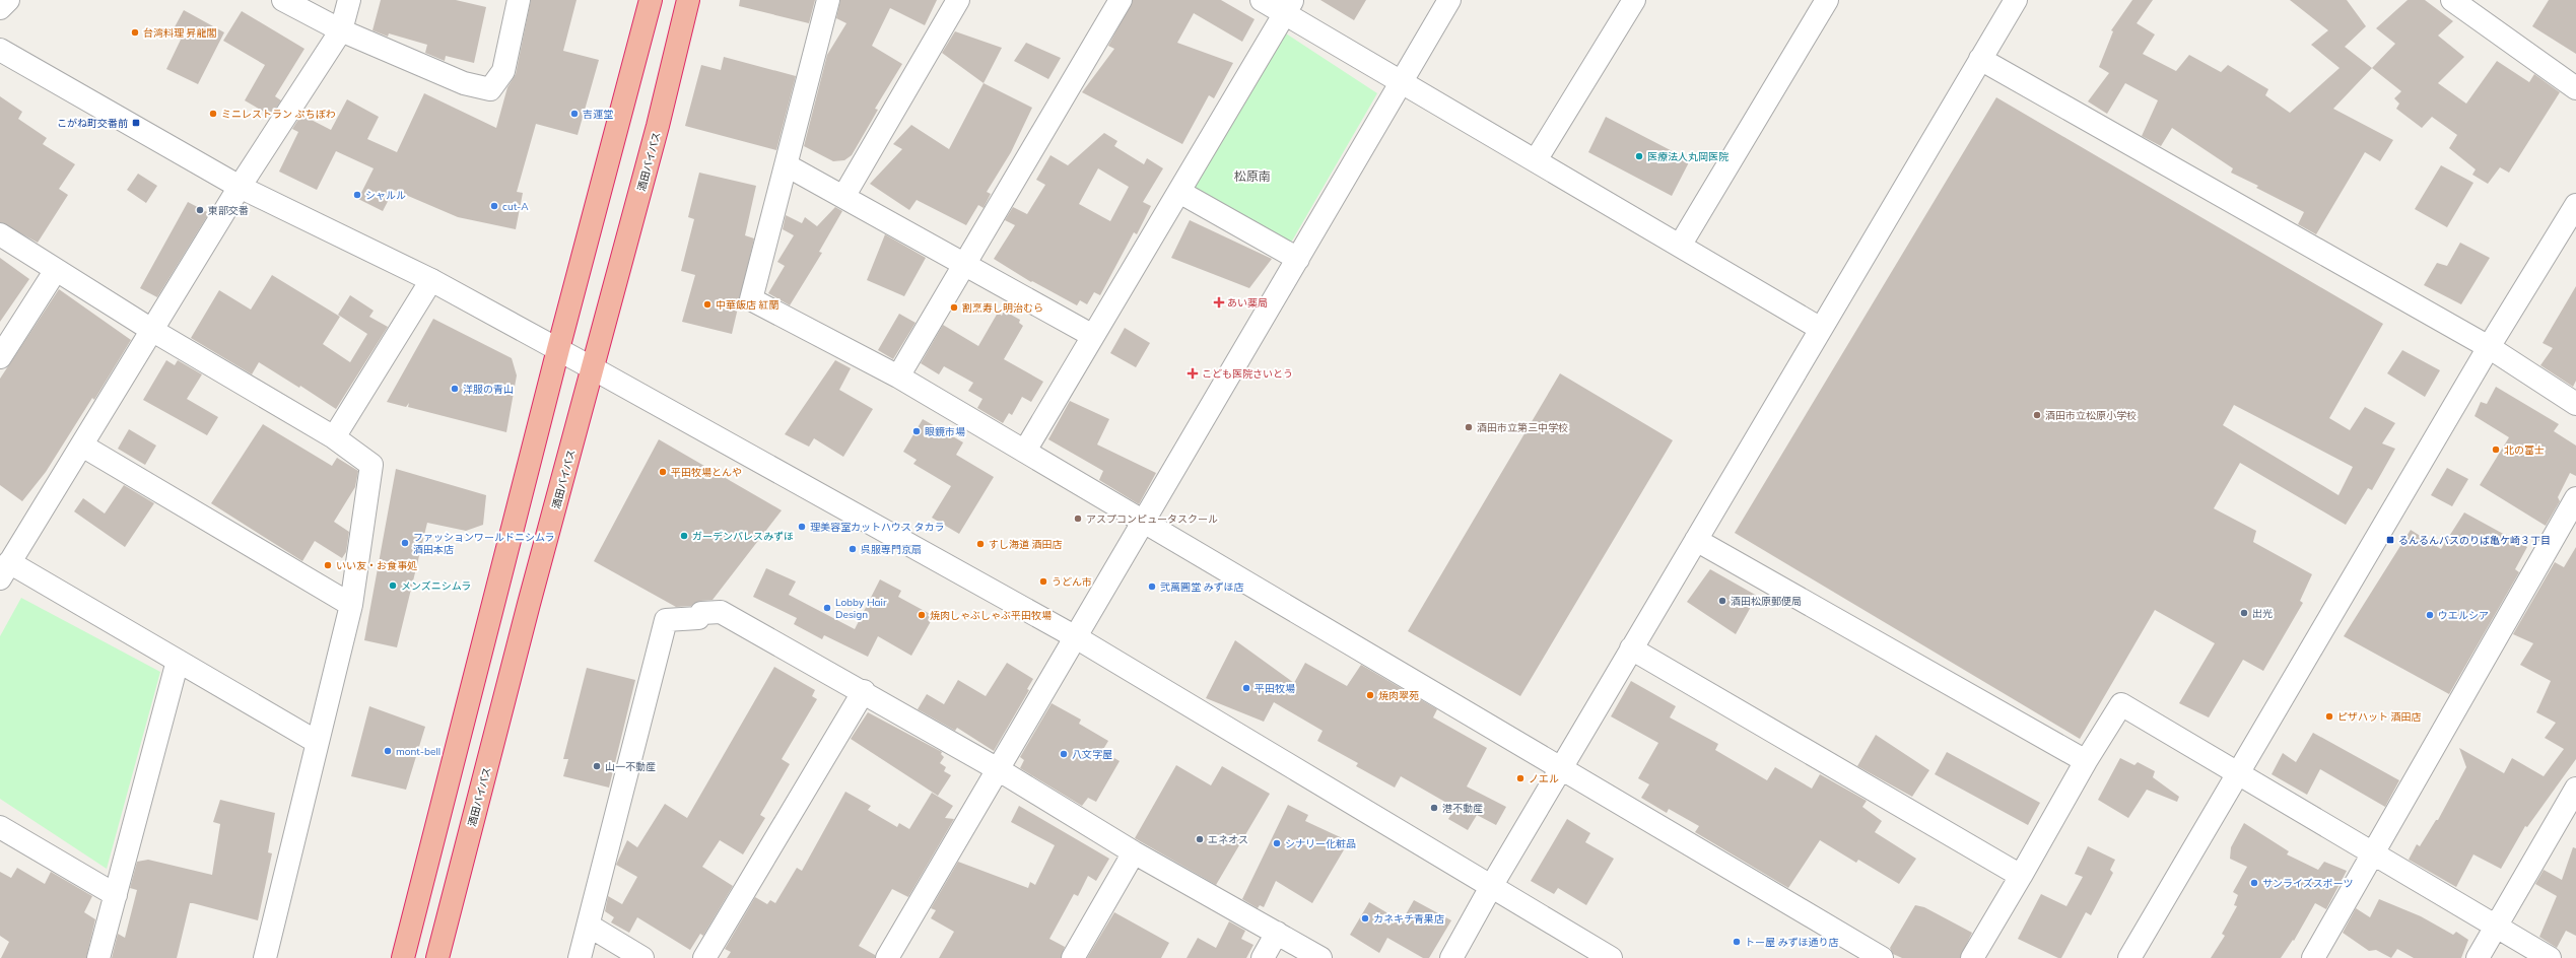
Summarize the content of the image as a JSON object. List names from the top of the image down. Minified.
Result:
{"streets":{"highway":["酒田バイパス"]},"districts":["松原南"],"places":{"other":["台湾料理 昇龍閣","ミニレストラン ぷちぽわ","吉運堂","医療法人丸岡医院","シャルル","cut-A","東部交番","中華飯店 紅蘭","割烹寿し明治むら","洋服の青山","酒田市立松原小学校","酒田市立第三中学校","眼鏡市場","北の富士","平田牧場とんや","アスプコンピュータスクール","理美容室カットハウス タカラ","ガーデンパレスみずほ","ファッションワールドニシムラ 酒田本店","すし海道 酒田店","呉服専門京扇","いい友・お食事処","うどん市","メンズニシムラ","弐萬圓堂 みずほ店","酒田松原郵便局","Lobby Hair Design","出光","焼肉しゃぶしゃぶ平田牧場","ウエルシア","平田牧場","焼肉翠苑","ピザハット 酒田店","mont-bell","八文字屋","山一不動産","ノエル","港不動産","エネオス","シナリー化粧品","サンライズスポーツ","カネキチ青果店","トー屋 みずほ通り店"],"transit":["こがね町交番前","るんるんバスのりば亀ケ崎３丁目"],"health":["あい薬局","こども医院さいとう"]}}
